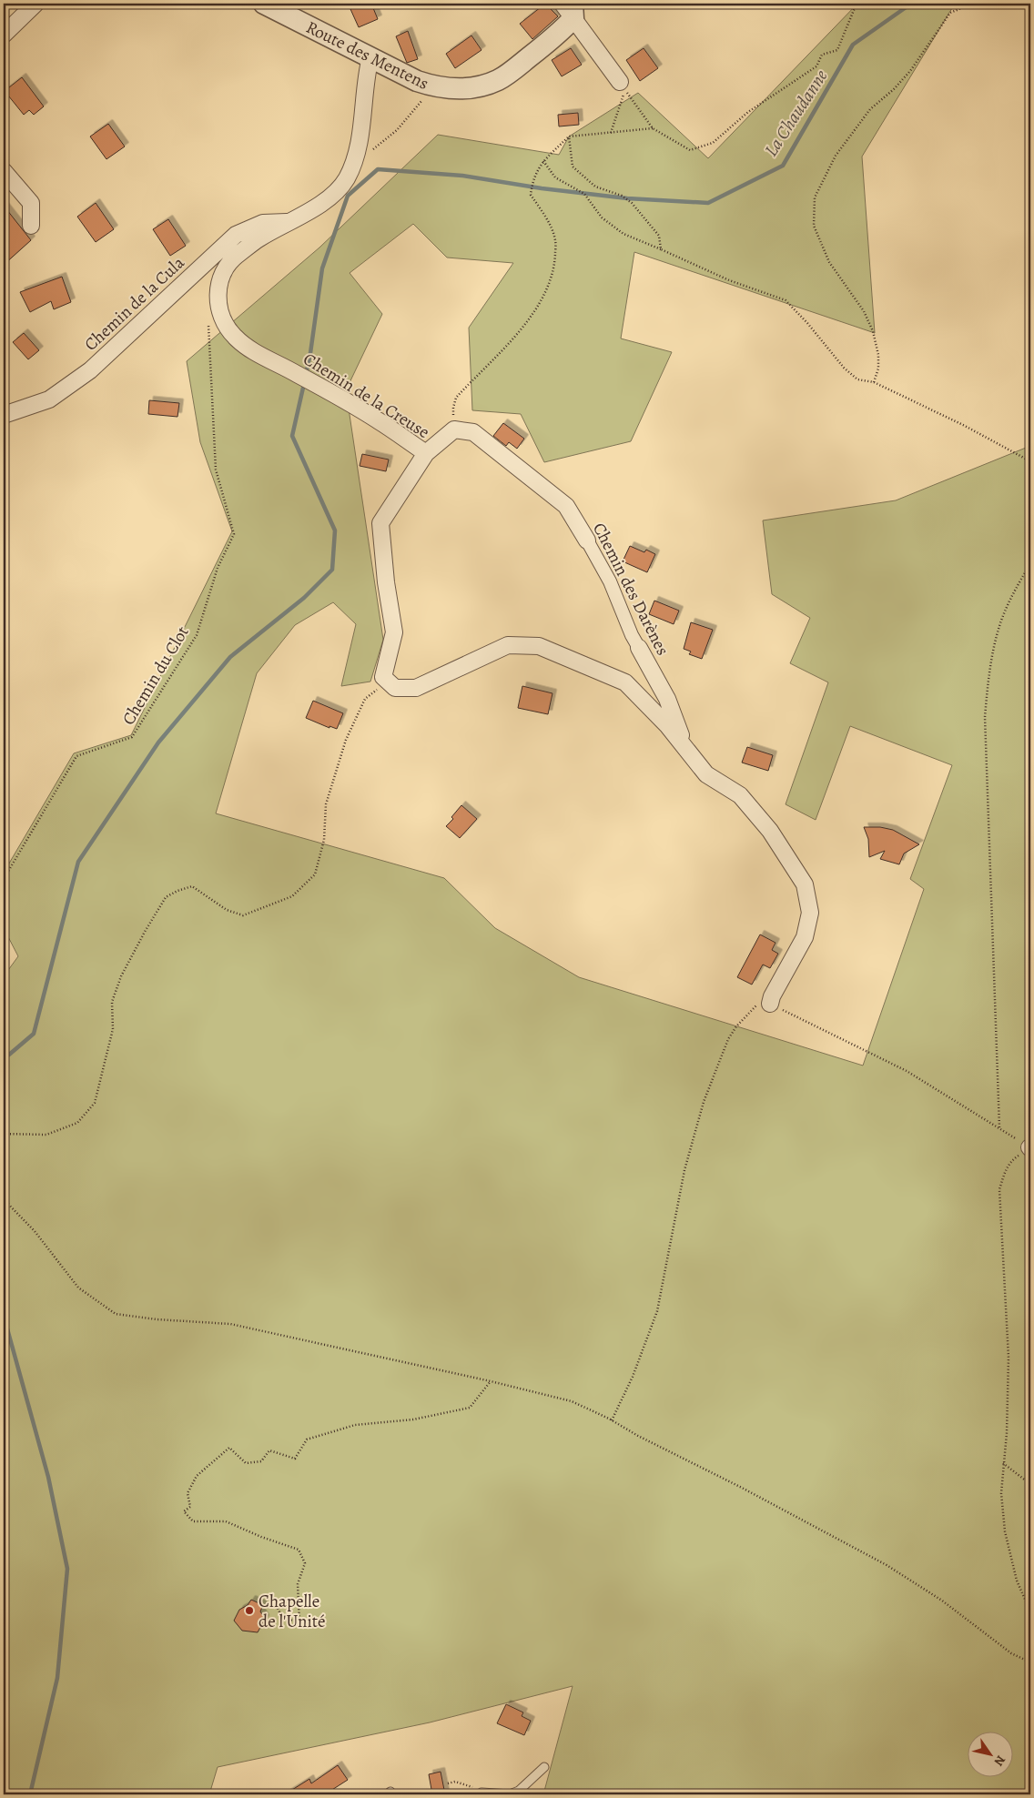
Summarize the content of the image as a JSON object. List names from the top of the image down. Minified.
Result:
{"streets":{"street":["Route des Mentens","Chemin de la Cula","Chemin de la Creuse","Chemin des Darènes"],"path":["Chemin du Clot"]},"crossings":[["Route des Mentens","Chemin de la Creuse"],["Chemin de la Cula","Chemin de la Creuse"]],"water":["La Chaudanne"],"places":["Chapelle de l'Unité"],"north":"bottom right"}
